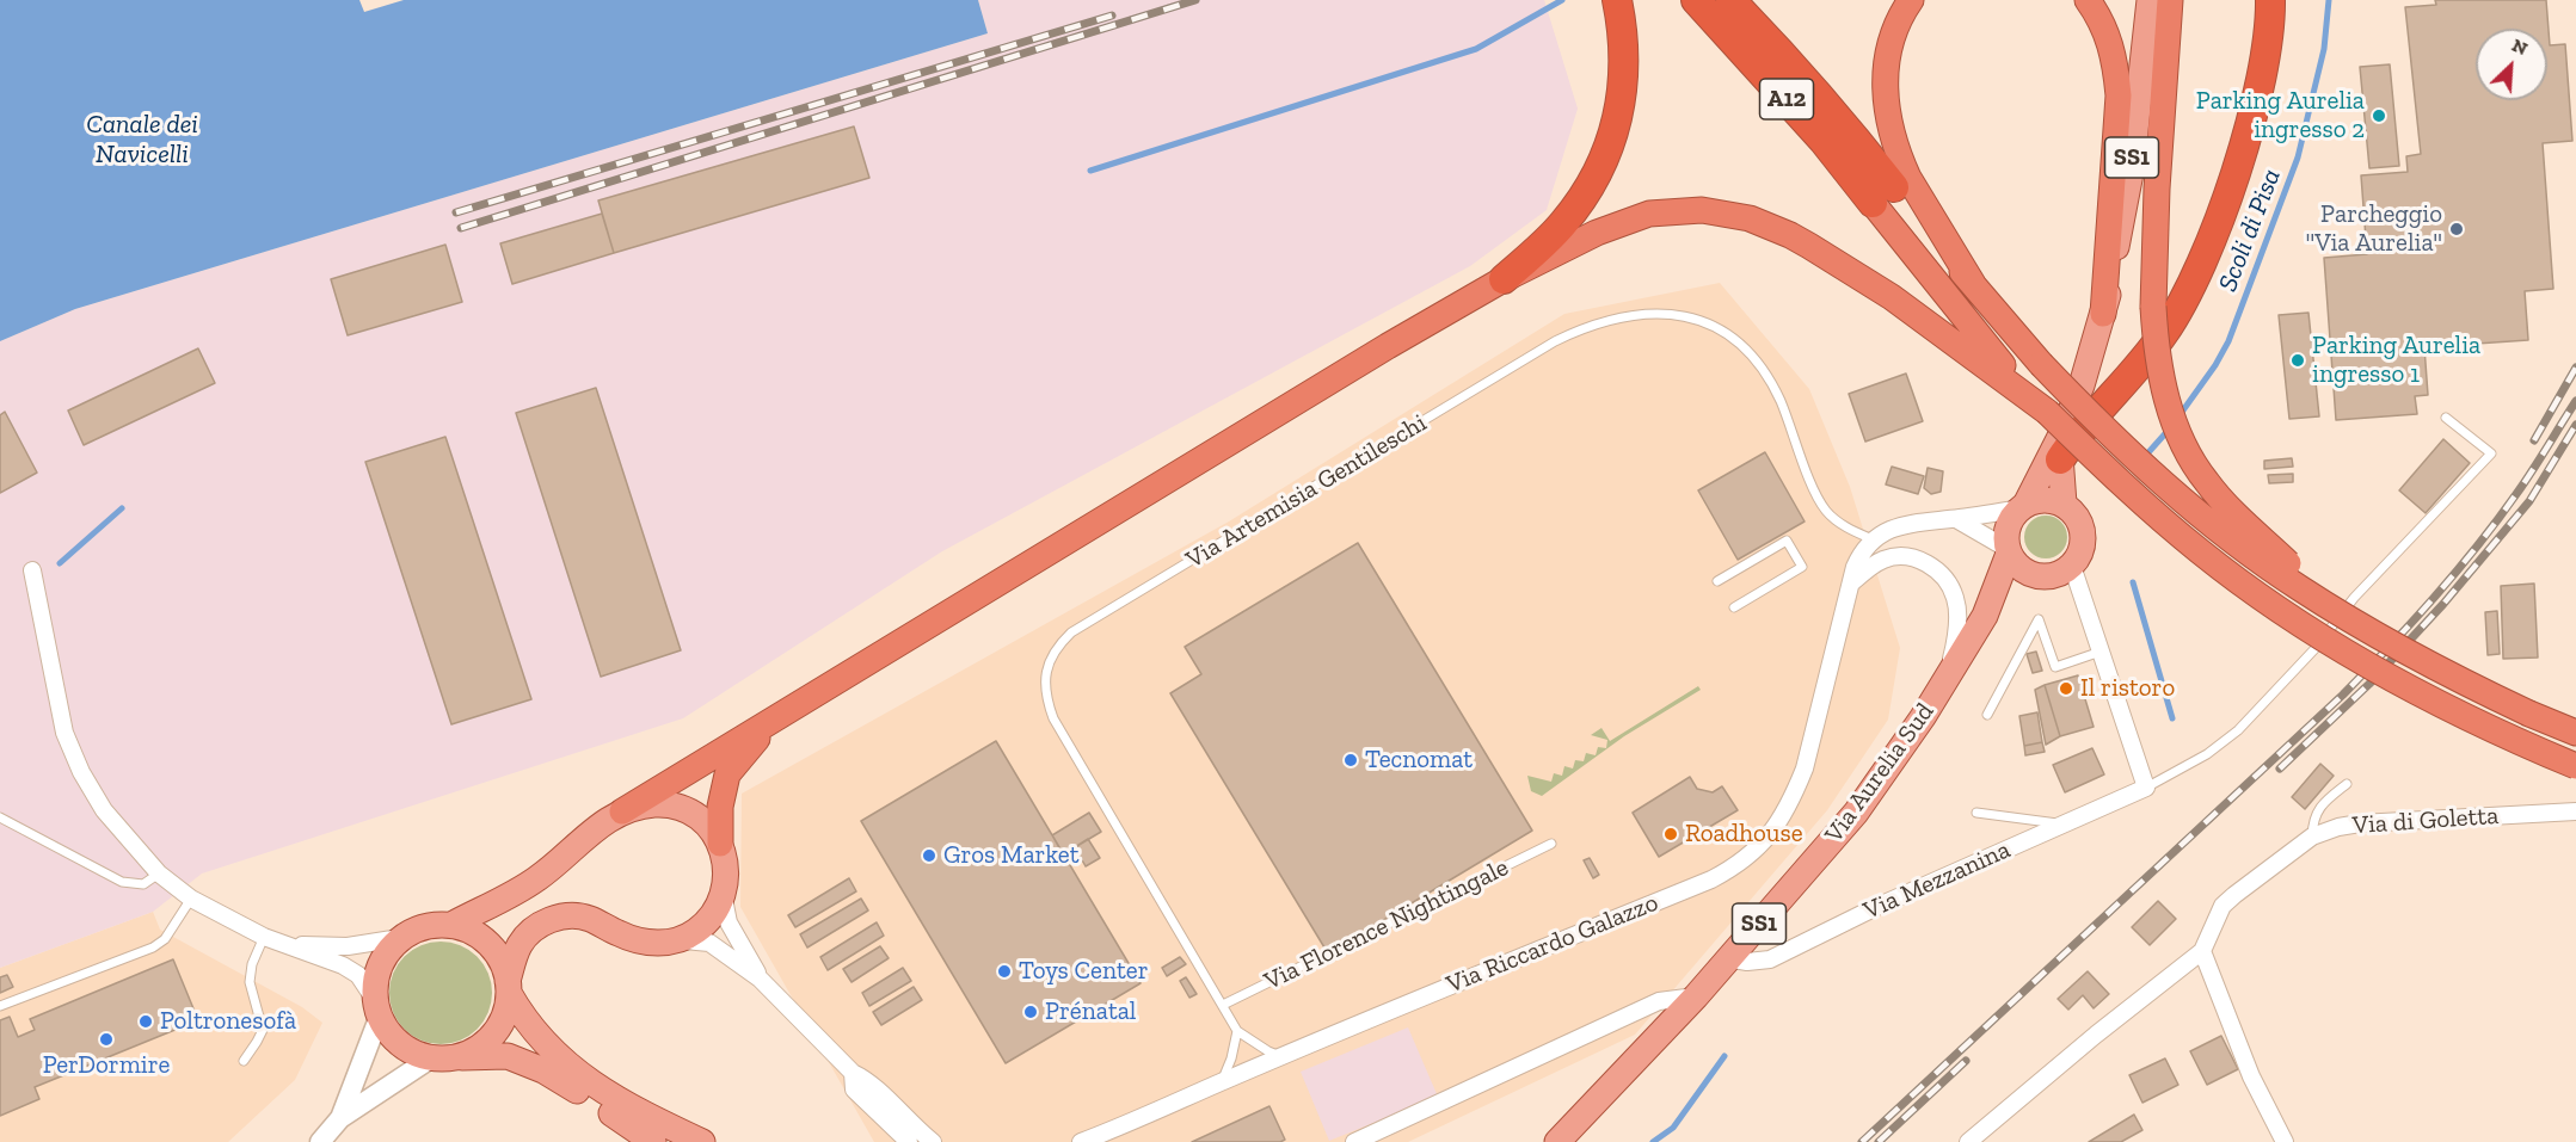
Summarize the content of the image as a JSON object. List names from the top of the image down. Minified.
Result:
{"streets":{"highway":["A12"],"main road":["SS1","Via Aurelia Sud"],"street":["Via di Goletta","Via Mezzanina","Via Riccardo Galazzo"],"lane":["Via Artemisia Gentileschi","Via Florence Nightingale"]},"crossings":[["SS1","Via Aurelia Sud"],["Via Artemisia Gentileschi","Via Florence Nightingale"],["Via Artemisia Gentileschi","Via Riccardo Galazzo"],["Via Aurelia Sud","Via Mezzanina"]],"water":["Canale dei Navicelli","Scoli di Pisa"],"places":["Parking Aurelia ingresso 2","Parcheggio \"Via Aurelia\"","Parking Aurelia ingresso 1","Il ristoro","Tecnomat","Roadhouse","Gros Market","Toys Center","Prénatal","Poltronesofà","PerDormire"],"north":"top right"}
